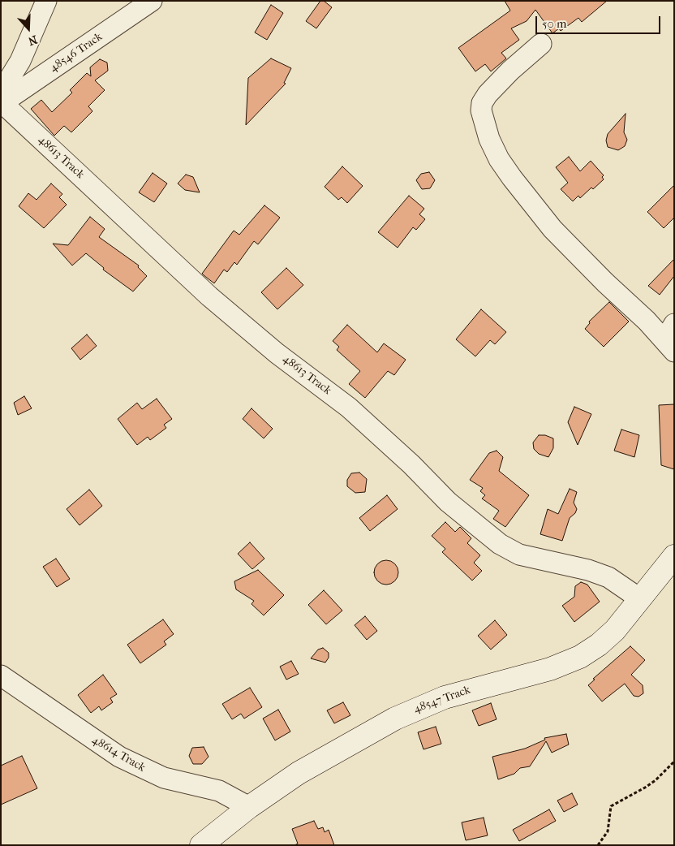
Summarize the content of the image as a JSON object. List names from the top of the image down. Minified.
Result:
{"streets":{"street":["48546 Track","48613 Track","48547 Track","48614 Track"]},"crossings":[["48546 Track","48613 Track"],["48613 Track","48547 Track"],["48547 Track","48614 Track"]],"scale_bar":"50 m","north":"bottom"}
